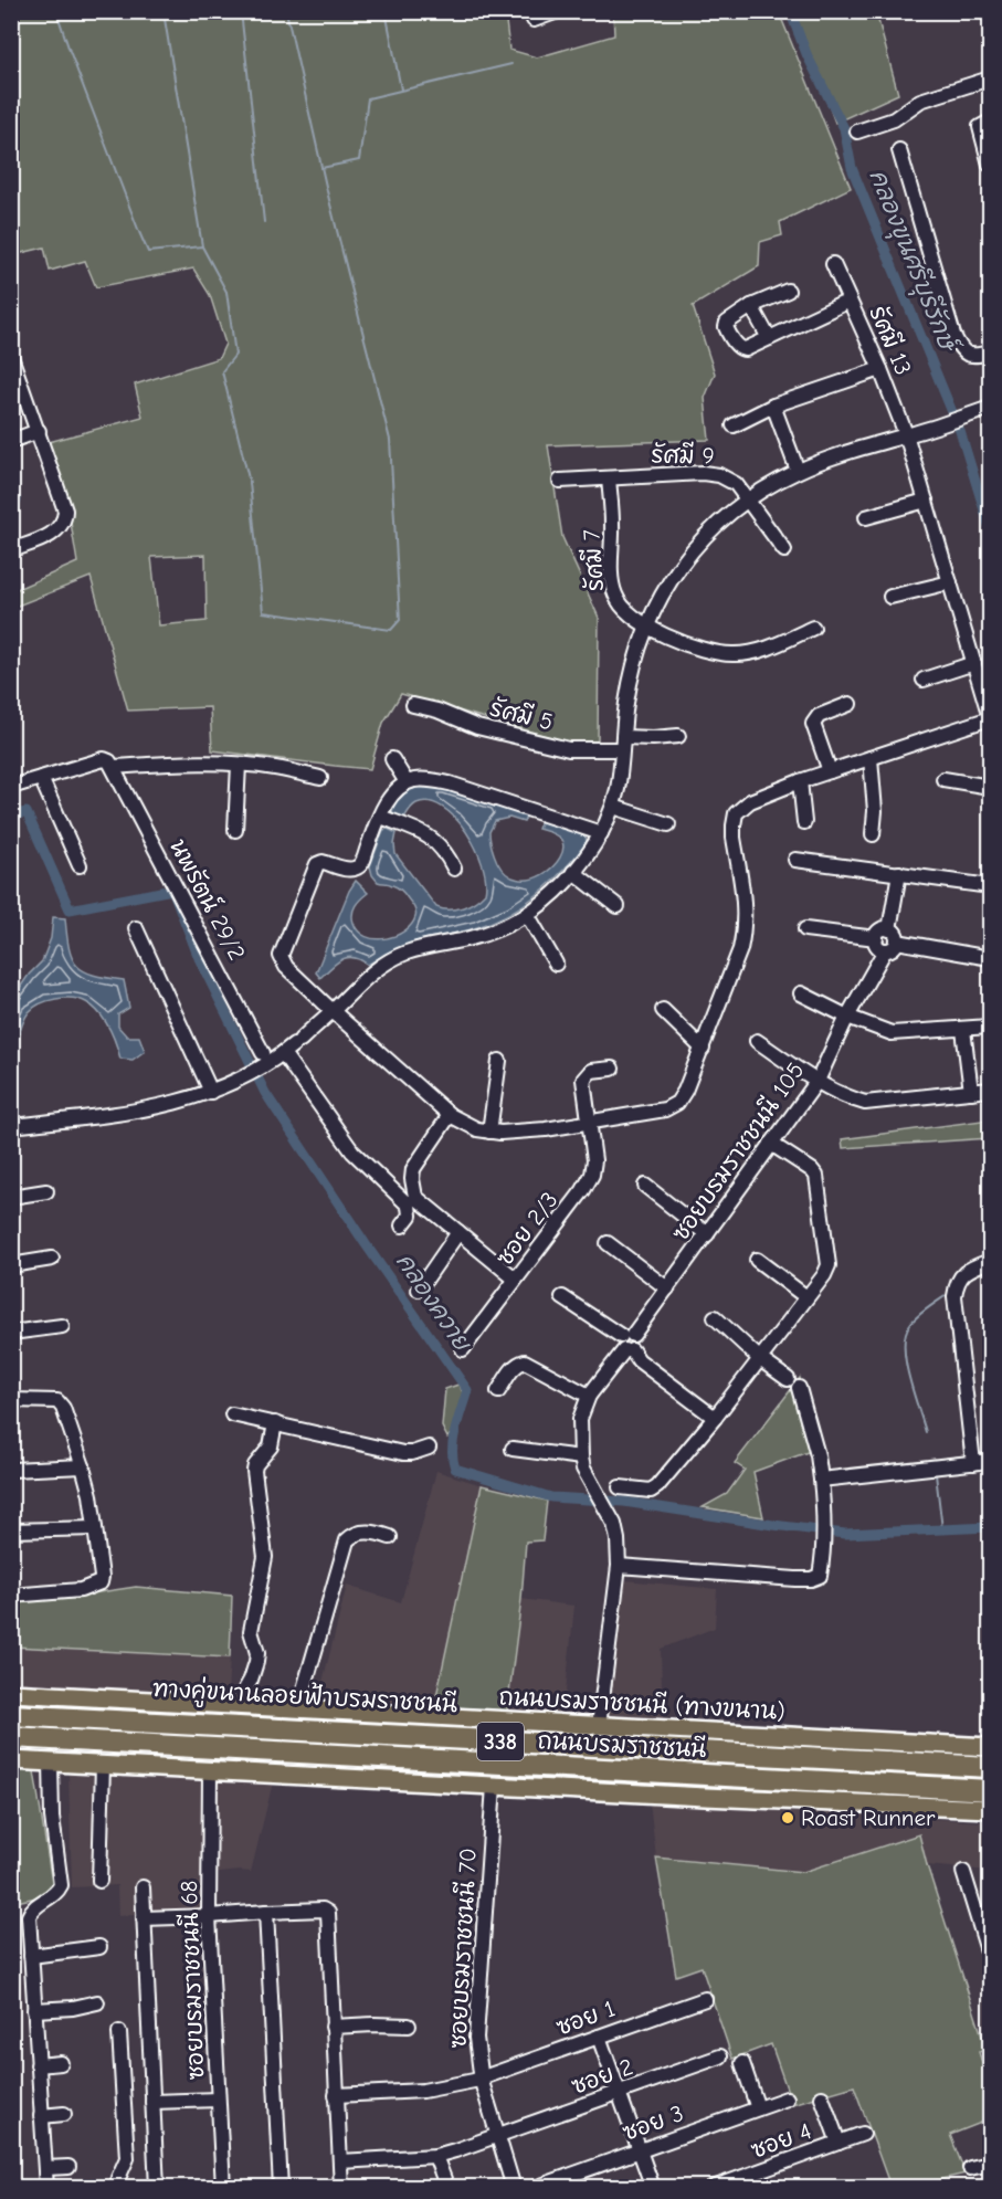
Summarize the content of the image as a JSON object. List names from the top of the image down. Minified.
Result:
{"streets":{"highway":["338","ถนนบรมราชชนนี"],"main road":["ทางคู่ขนานลอยฟ้าบรมราชชนนี","ถนนบรมราชชนนี (ทางขนาน)"],"street":["รัศมี 13","รัศมี 9","รัศมี 7","รัศมี 5","นพรัตน์ 29/2","ซอยบรมราชชนนี 105","ซอย 2/3","ซอยบรมราชชนนี 70","ซอยบรมราชชนนี 68","ซอย 1","ซอย 2","ซอย 3","ซอย 4"]},"crossings":[["รัศมี 9","รัศมี 7"],["ซอยบรมราชชนนี 105","ถนนบรมราชชนนี (ทางขนาน)"],["ทางคู่ขนานลอยฟ้าบรมราชชนนี","ถนนบรมราชชนนี (ทางขนาน)"],["ทางคู่ขนานลอยฟ้าบรมราชชนนี","ถนนบรมราชชนนี"],["ถนนบรมราชชนนี (ทางขนาน)","ถนนบรมราชชนนี"],["338","ถนนบรมราชชนนี"],["338","ซอยบรมราชชนนี 70"],["338","ซอยบรมราชชนนี 68"],["ซอยบรมราชชนนี 70","ซอย 1"],["ซอยบรมราชชนนี 70","ซอย 2"]],"water":["คลองขุนศรีบุรีรักษ์","คลองควาย"],"places":["Roast Runner"]}
